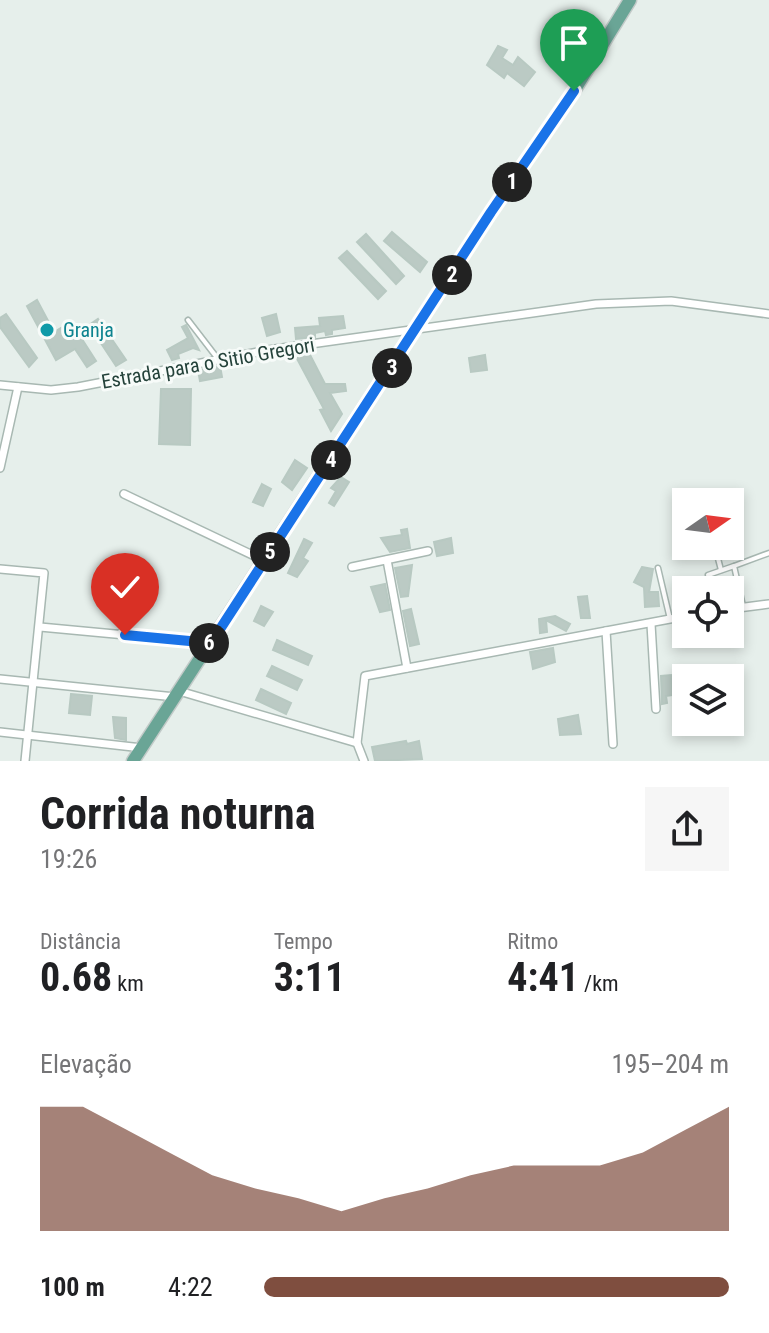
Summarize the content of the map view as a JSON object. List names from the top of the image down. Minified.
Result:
{"streets":{"street":["Estrada para o Sitio Gregori"]},"places":["Granja"],"north":"right","page":{"pins":["1","2","3","4","5","6"],"heading":["Corrida noturna","19:26"],"stats":[["Distância","0.68 km"],["Tempo","3:11"],["Ritmo","4:41 /km"]],"chart":["Elevação","195–204 m"],"list":[{"name":"100 m","note":"4:22"}]}}
